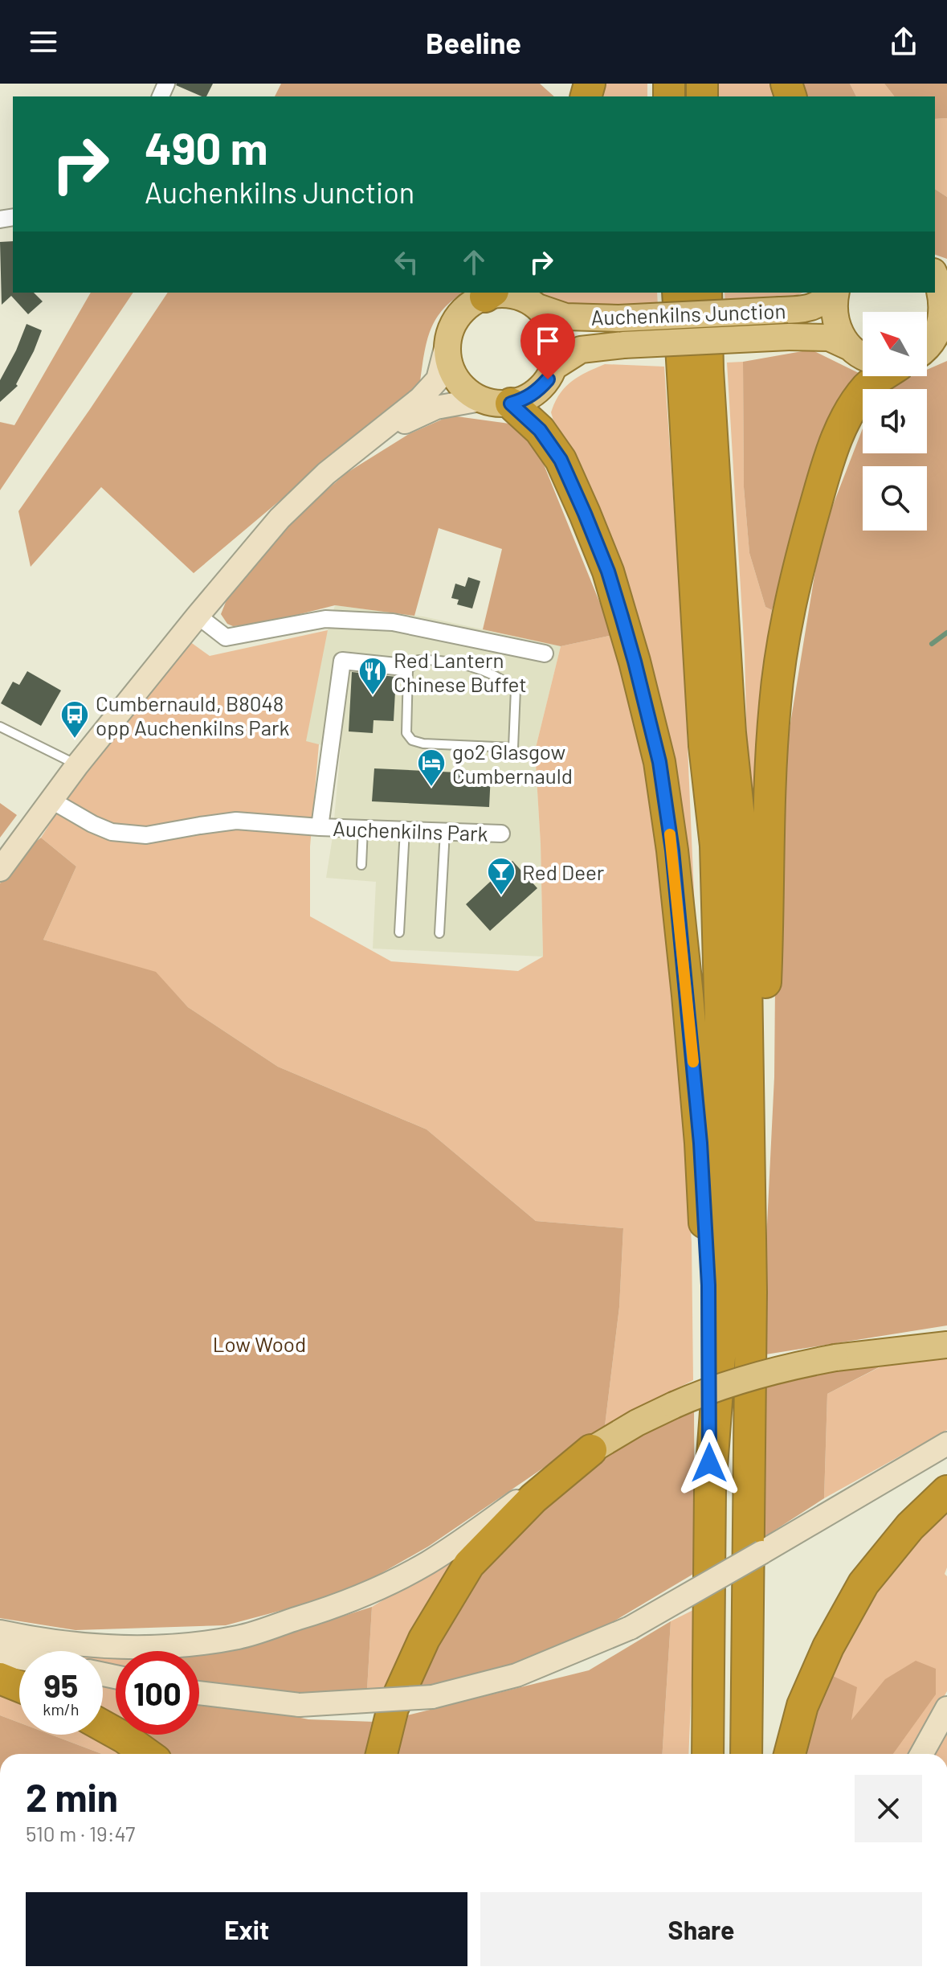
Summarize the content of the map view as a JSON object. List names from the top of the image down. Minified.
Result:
{"streets":{"main road":["Auchenkilns Junction"],"street":["Auchenkilns Park"]},"parks":["Low Wood"],"places":{"restaurant":["Red Lantern Chinese Buffet"],"bus stop":["Cumbernauld, B8048 opp Auchenkilns Park"],"hotel":["go2 Glasgow Cumbernauld"],"bar":["Red Deer"]},"north":"top left","page":{"header":"Beeline","turn":["490 m","Auchenkilns Junction"],"speed":"95 km/h","limit":"100","heading":["2 min","510 m · 19:47"],"buttons":["Exit","Share"]}}
